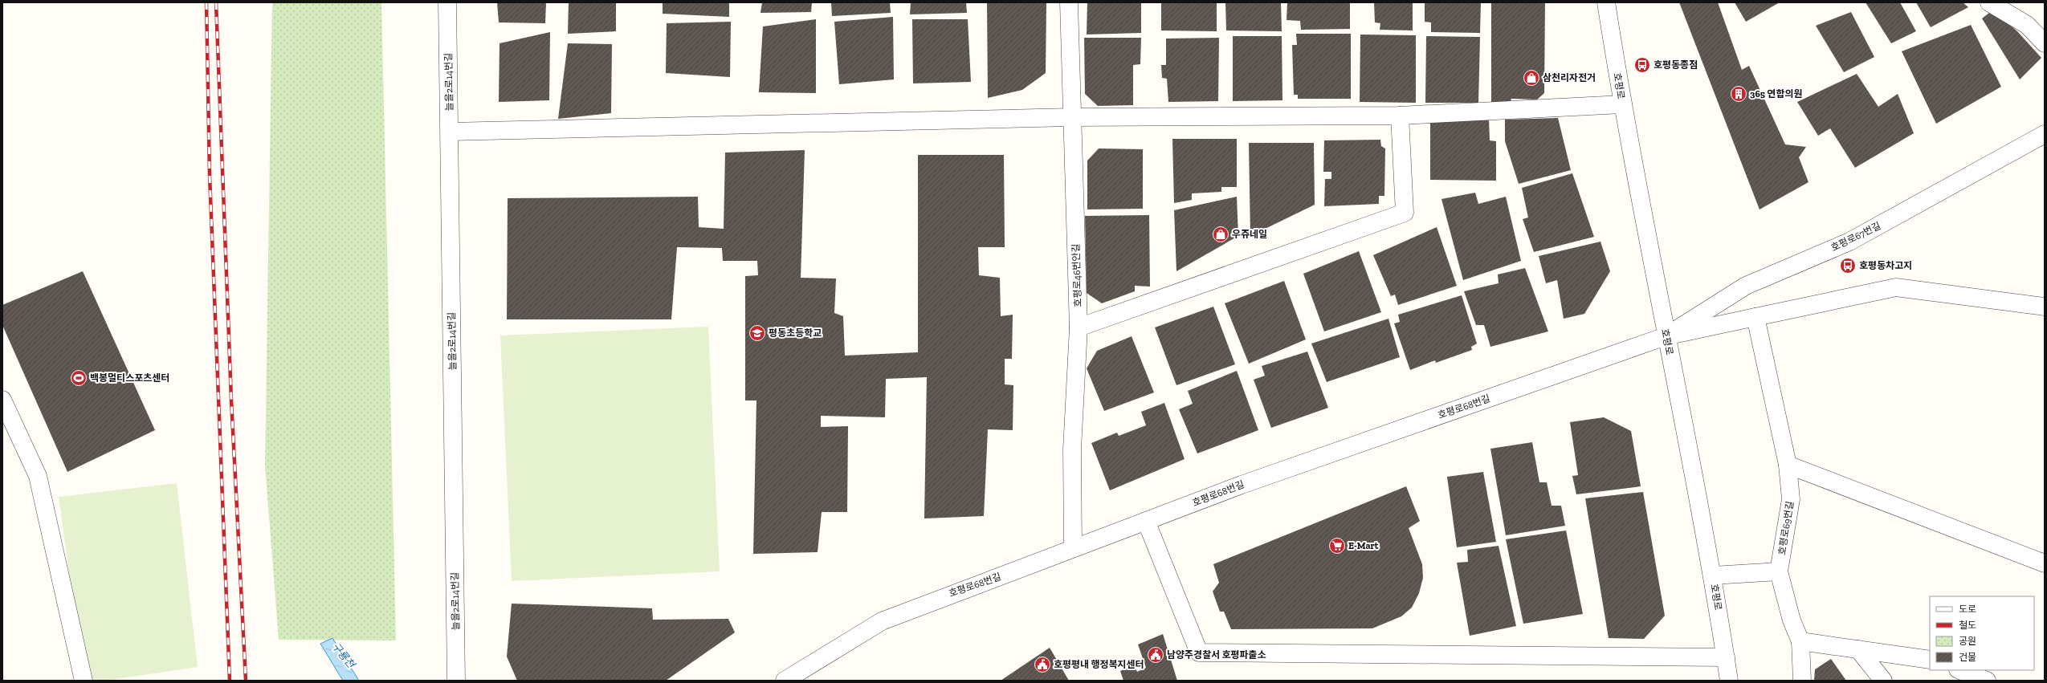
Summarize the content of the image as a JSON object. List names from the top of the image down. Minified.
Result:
{"streets":{"street":["늘을2로14번길","호평로","호평로67번길","호평로46번안길","호평로68번길","호평로69번길"]},"crossings":[["호평로","호평로67번길"],["호평로","호평로68번길"],["호평로67번길","호평로68번길"],["호평로46번안길","호평로68번길"]],"water":["구룡천"],"places":{"bus stop":["호평동종점","호평동차고지"],"shop":["삼천리자전거","우쥬네일"],"building":["365 연합의원"],"school or university":["평동초등학교"],"sports":["백봉멀티스포츠센터"],"supermarket":["E-Mart"],"public building":["남양주경찰서 호평파출소","호평평내 행정복지센터"]},"legend":["도로","철도","공원","건물"]}
